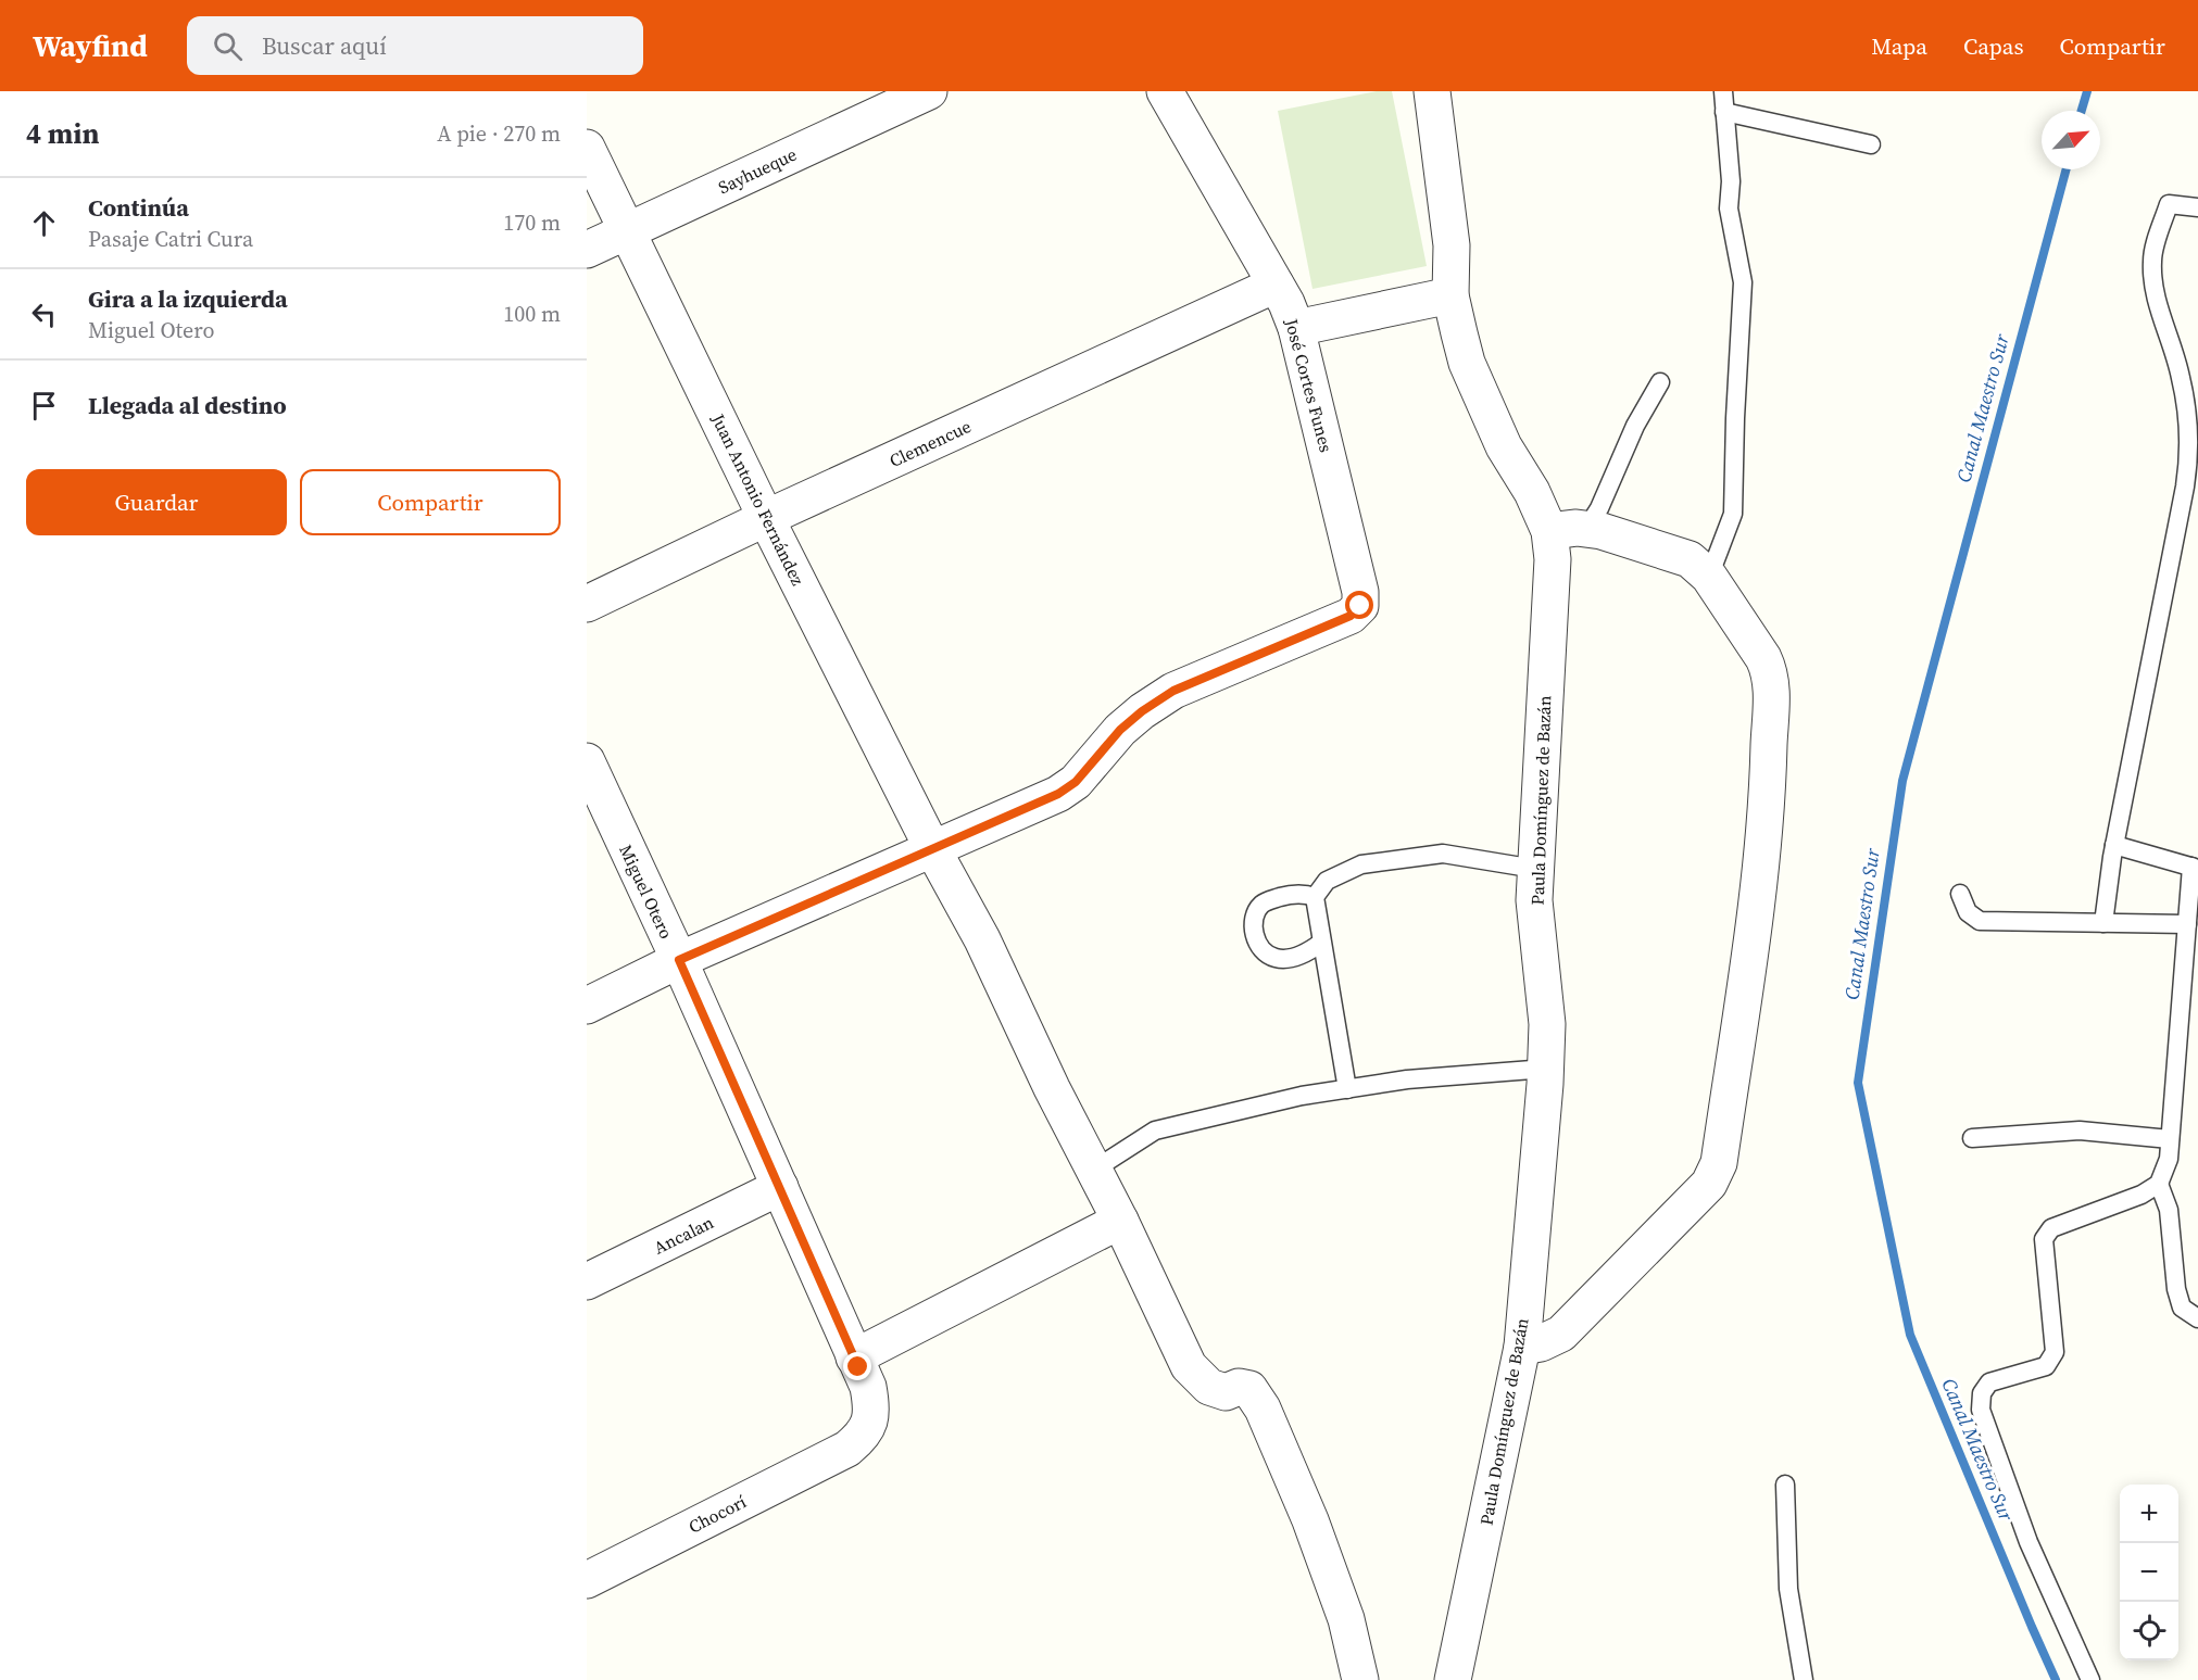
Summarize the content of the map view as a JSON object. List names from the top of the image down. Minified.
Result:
{"streets":{"street":["Sayhueque","José Cortes Funes","Clemencue","Juan Antonio Fernández","Paula Domínguez de Bazán","Miguel Otero","Ancalan","Chocorí"]},"crossings":[["Sayhueque","Juan Antonio Fernández"],["José Cortes Funes","Clemencue"],["José Cortes Funes","Juan Antonio Fernández"],["Clemencue","Juan Antonio Fernández"],["Miguel Otero","Ancalan"],["Miguel Otero","Chocorí"]],"water":["Canal Maestro Sur"],"north":"top right","page":{"header":"Wayfind","search":"Buscar aquí","nav":["Mapa","Capas","Compartir"],"heading":["4 min","A pie · 270 m"],"list":[["Continúa","Pasaje Catri Cura","170 m"],["Gira a la izquierda","Miguel Otero","100 m"],"Llegada al destino"],"buttons":["Guardar","Compartir"],"map_buttons":["+","−"]}}
